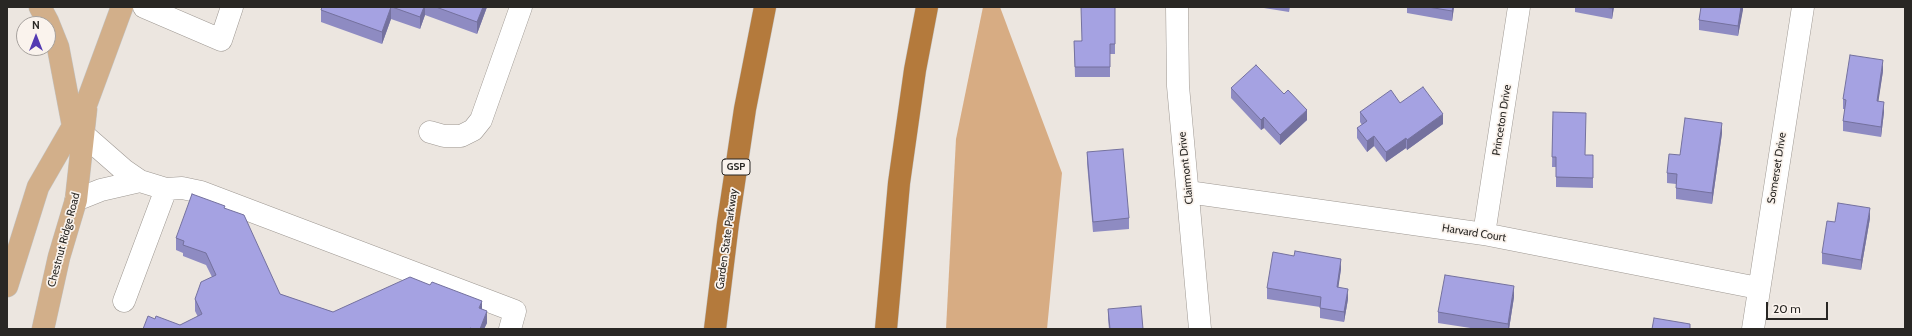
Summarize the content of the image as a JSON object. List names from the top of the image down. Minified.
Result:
{"streets":{"highway":["GSP","Garden State Parkway"],"main road":["Chestnut Ridge Road"],"street":["Princeton Drive","Clairmont Drive","Somerset Drive","Harvard Court"]},"crossings":[["Princeton Drive","Harvard Court"],["Clairmont Drive","Harvard Court"],["Somerset Drive","Harvard Court"]],"scale_bar":"20 m","north":"top"}
